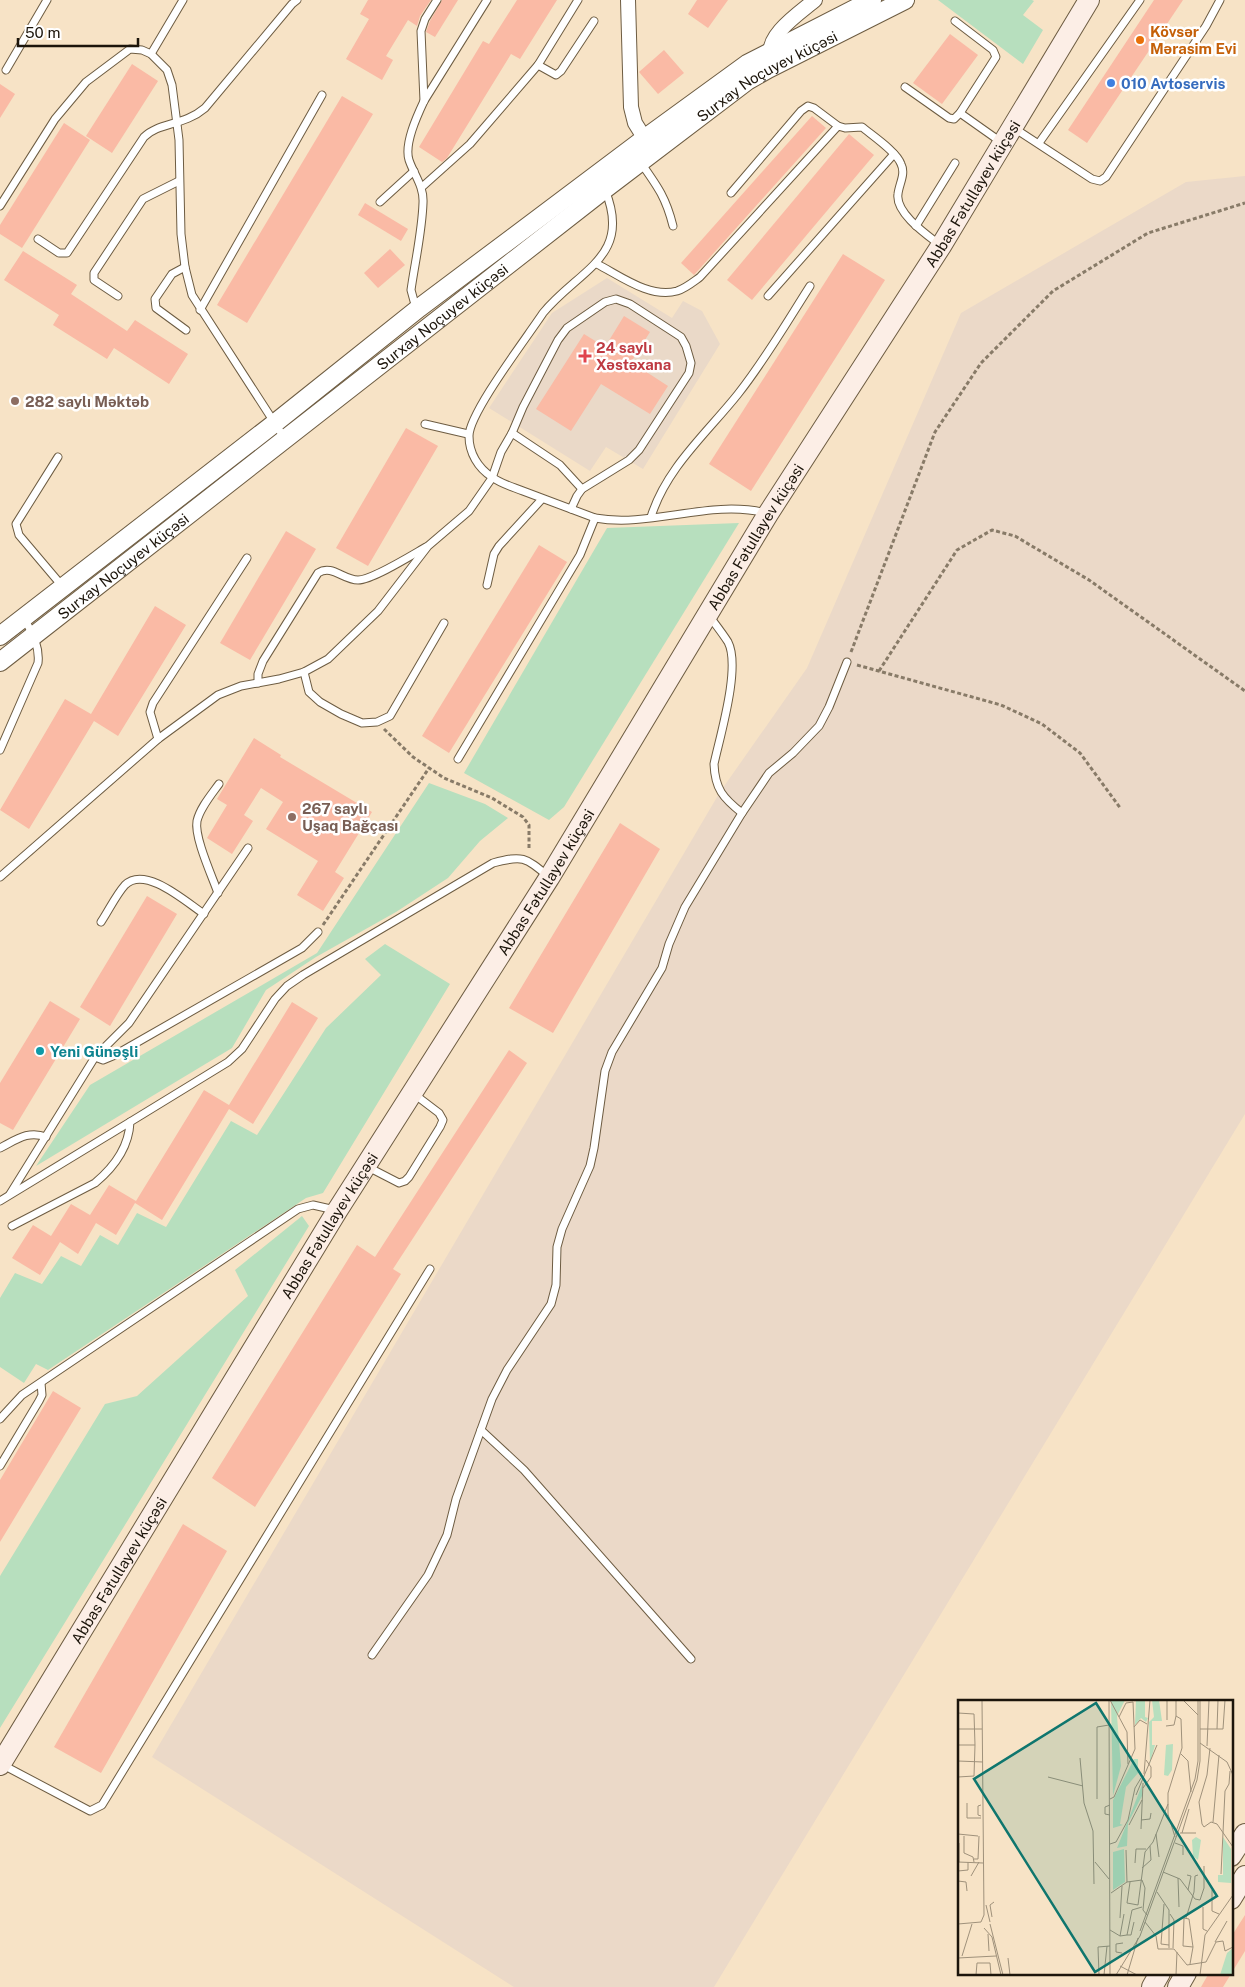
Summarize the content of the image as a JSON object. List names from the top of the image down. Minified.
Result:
{"streets":{"main road":["Abbas Fətullayev küçəsi"],"street":["Surxay Noçuyev küçəsi"]},"places":{"other":["Kövsər Mərasim Evi","010 Avtoservis","282 saylı Məktəb","267 saylı Uşaq Bağçası","Yeni Günəşli"],"health":["24 saylı Xəstəxana"]},"scale_bar":"50 m"}
